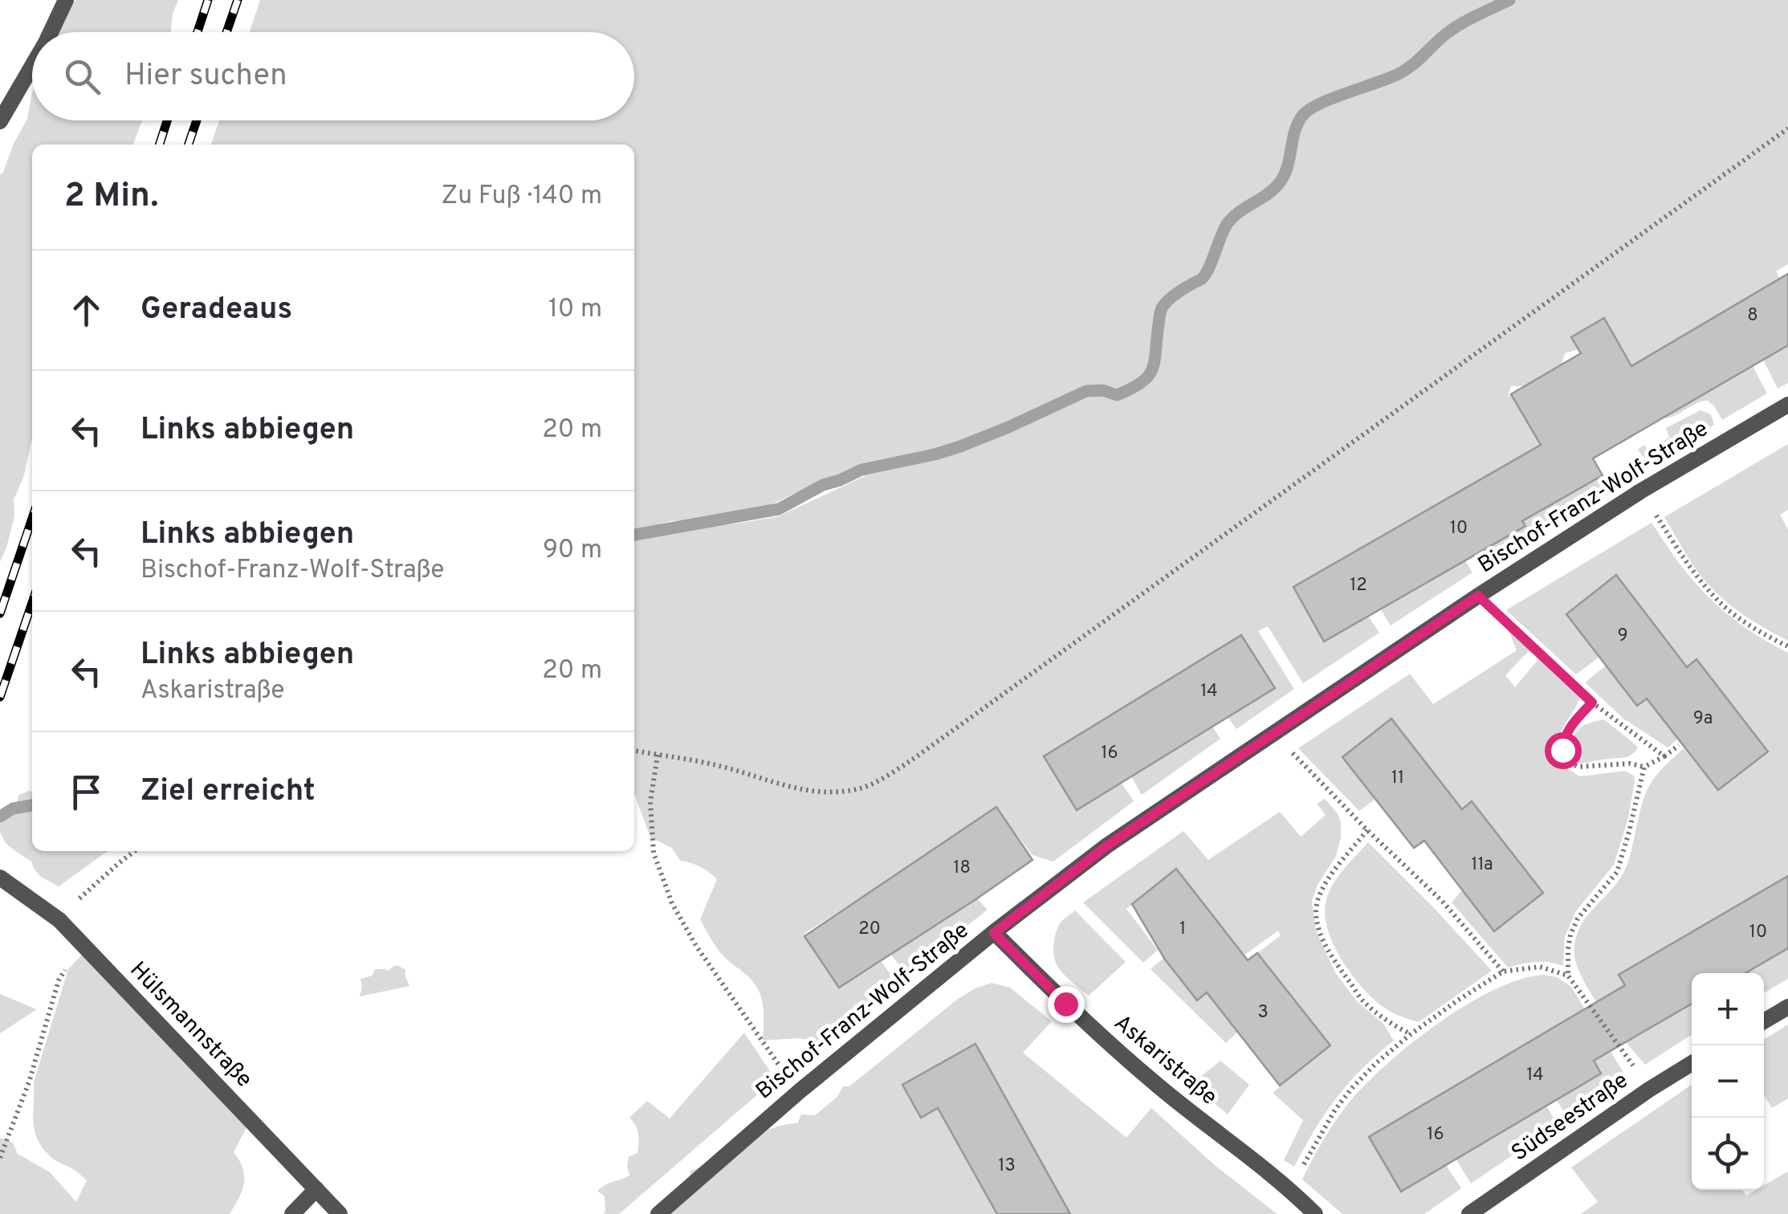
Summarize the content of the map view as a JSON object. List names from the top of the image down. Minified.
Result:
{"streets":{"street":["Bischof-Franz-Wolf-Straße","Hülsmannstraße","Askaristraße","Südseestraße"]},"crossings":[["Bischof-Franz-Wolf-Straße","Askaristraße"]],"house_numbers":["8","10","12","9","14","9a","16","11","11a","18","20","1","10","3","14","16","13"],"page":{"search":"Hier suchen","heading":["2 Min.","Zu Fuß · 140 m"],"list":[["Geradeaus","10 m"],["Links abbiegen","20 m"],["Links abbiegen","Bischof-Franz-Wolf-Straße","90 m"],["Links abbiegen","Askaristraße","20 m"],"Ziel erreicht"],"map_buttons":["+","−"]}}
